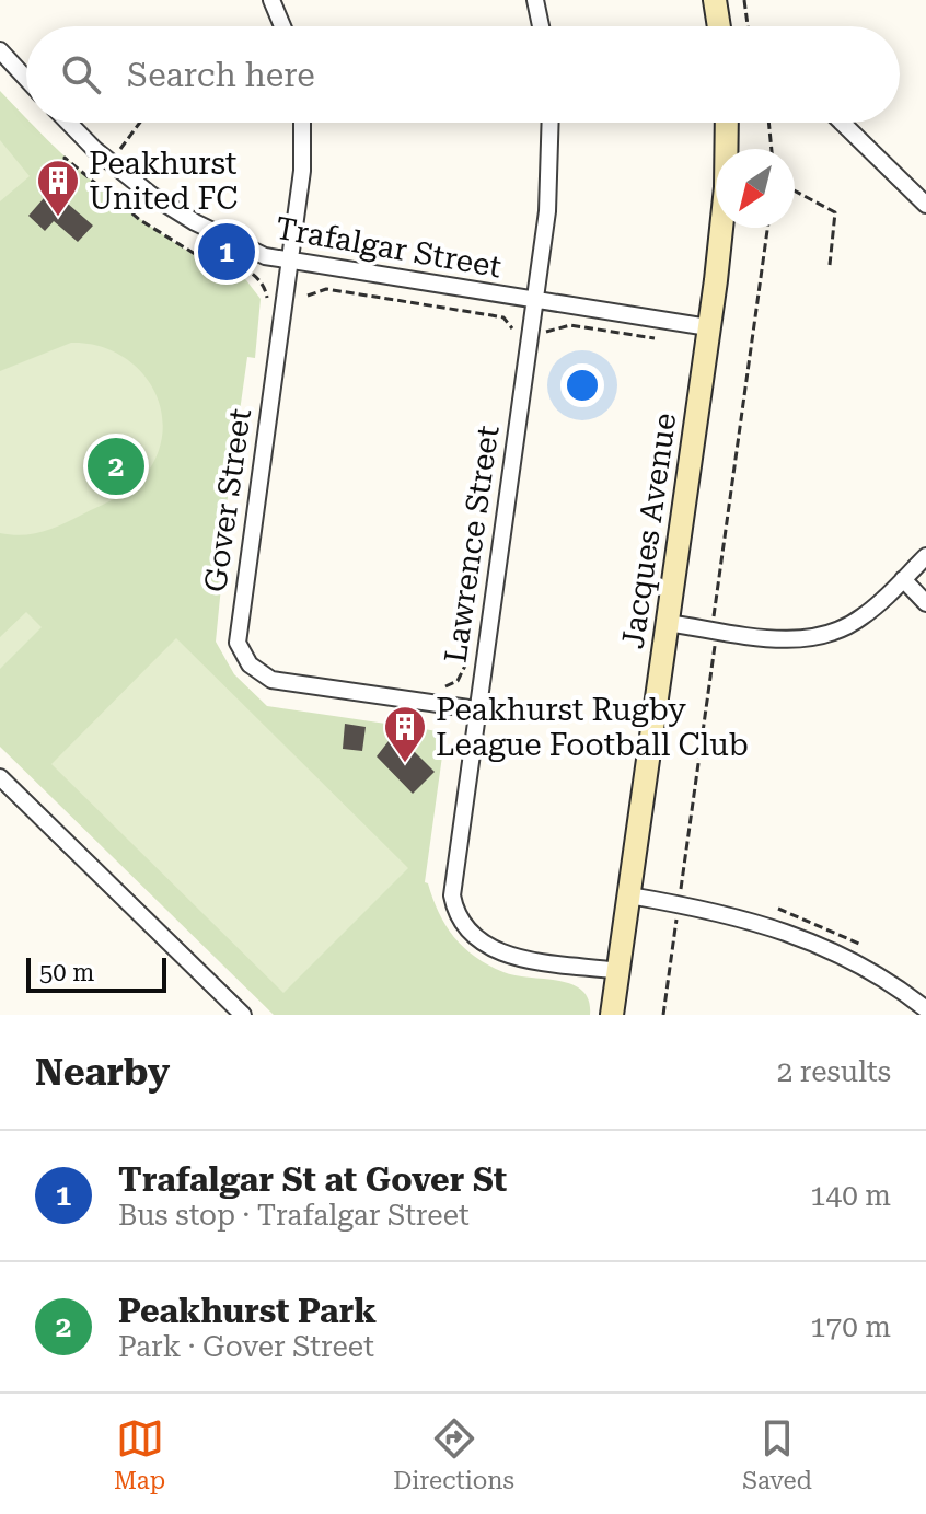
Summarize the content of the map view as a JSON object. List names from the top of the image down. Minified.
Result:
{"streets":{"main road":["Jacques Avenue"],"street":["Trafalgar Street","Gover Street","Lawrence Street"]},"crossings":[["Trafalgar Street","Gover Street"],["Trafalgar Street","Jacques Avenue"],["Trafalgar Street","Lawrence Street"],["Gover Street","Lawrence Street"],["Jacques Avenue","Lawrence Street"]],"places":{"building":["Peakhurst United FC","Peakhurst Rugby League Football Club"]},"scale_bar":"50 m","north":"bottom left","page":{"search":"Search here","pins":["1","2"],"scale":"50 m","heading":["Nearby","2 results"],"list":[{"mark":"1","name":"Trafalgar St at Gover St","note":"Bus stop · Trafalgar Street","value":"140 m"},{"mark":"2","name":"Peakhurst Park","note":"Park · Gover Street","value":"170 m"}],"nav":["Map","Directions","Saved"]}}
